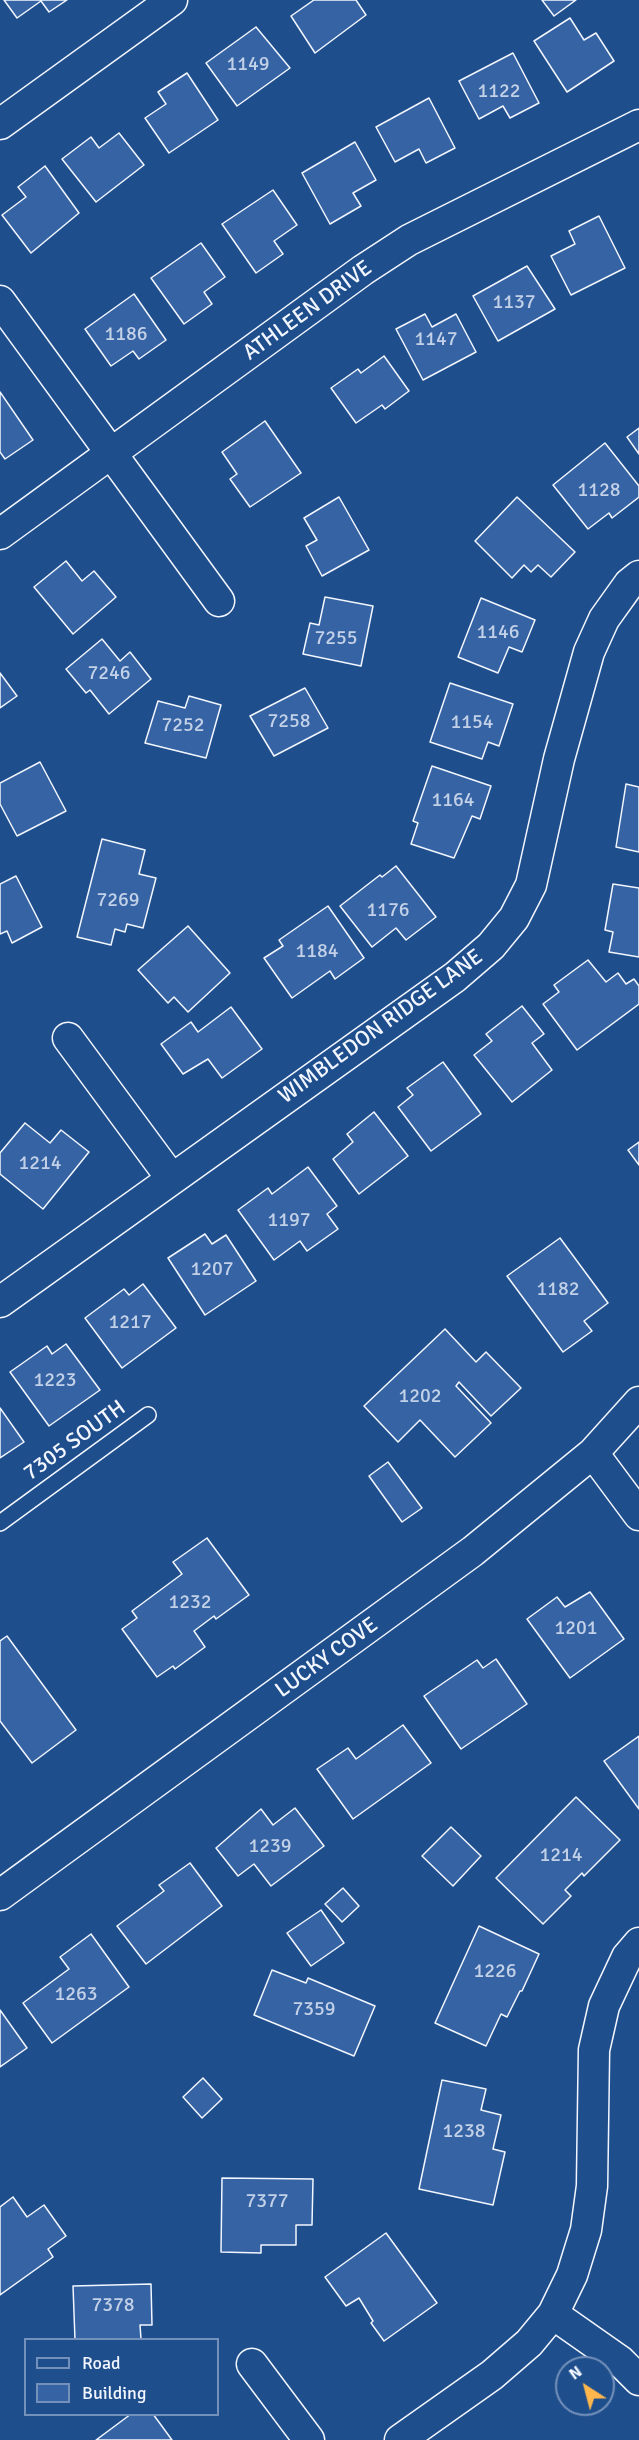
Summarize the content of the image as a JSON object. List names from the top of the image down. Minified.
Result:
{"streets":{"street":["ATHLEEN DRIVE","WIMBLEDON RIDGE LANE","LUCKY COVE"],"lane":["7305 SOUTH"]},"house_numbers":["1149","1122","1137","1186","1147","1128","1146","7255","7246","7258","1154","7252","1164","7269","1176","1184","1214","1197","1207","1182","1217","1223","1202","1232","1201","1239","1214","1226","1263","7359","1238","7377","7378"],"legend":["Road","Building"],"north":"top left"}
